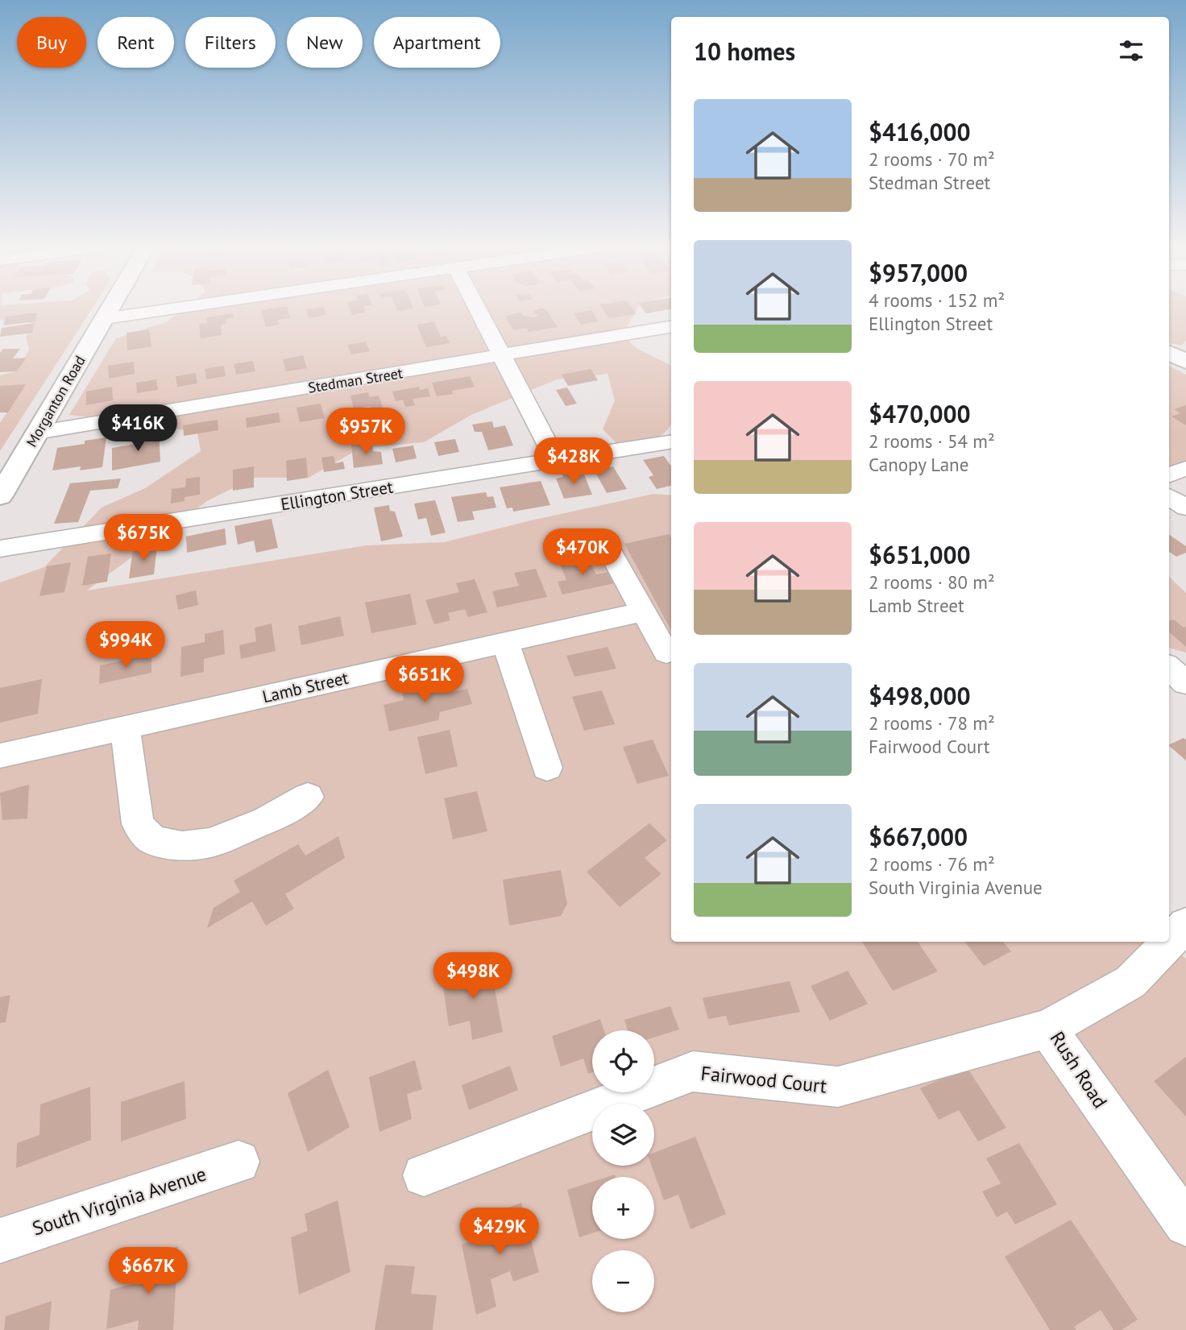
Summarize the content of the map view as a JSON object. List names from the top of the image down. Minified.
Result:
{"streets":{"main road":["Morganton Road"],"street":["Stedman Street","Ellington Street","Lamb Street","Rush Road","Fairwood Court","South Virginia Avenue"]},"crossings":[["Stedman Street","Morganton Road"],["Rush Road","Fairwood Court"]],"page":{"chip":["Buy","Rent","Filters","New","Apartment"],"heading":"10 homes","list":[{"name":"$416,000","note":"2 rooms · 70 m² · Stedman Street"},{"name":"$957,000","note":"4 rooms · 152 m² · Ellington Street"},{"name":"$470,000","note":"2 rooms · 54 m² · Canopy Lane"},{"name":"$651,000","note":"2 rooms · 80 m² · Lamb Street"},{"name":"$498,000","note":"2 rooms · 78 m² · Fairwood Court"},{"name":"$667,000","note":"2 rooms · 76 m² · South Virginia Avenue"}],"price":["$416K","$957K","$428K","$675K","$470K","$994K","$651K","$498K","$429K","$667K"],"map_buttons":["+","−"]}}
